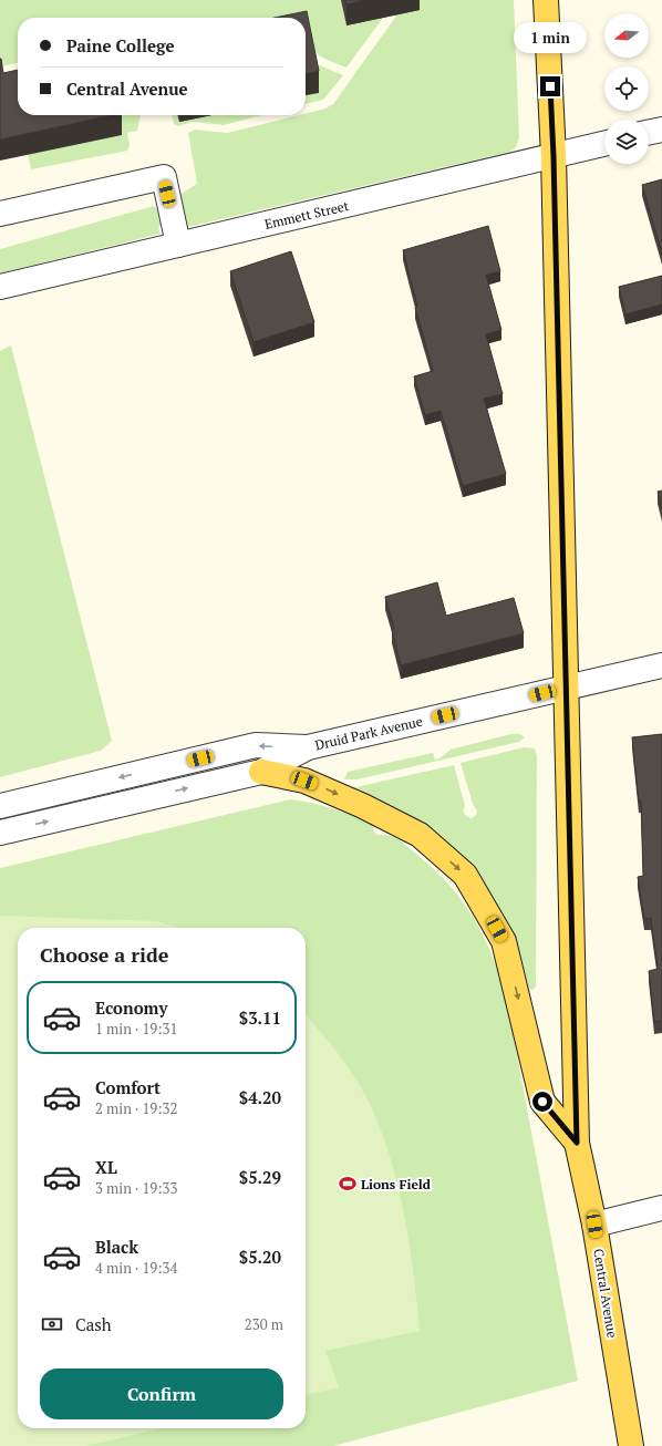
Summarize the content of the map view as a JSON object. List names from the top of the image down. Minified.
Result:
{"streets":{"main road":["Central Avenue"],"street":["Emmett Street","Druid Park Avenue"]},"crossings":[["Emmett Street","Central Avenue"],["Druid Park Avenue","Central Avenue"]],"places":{"sports":["Lions Field"]},"north":"left","page":{"banner":["Paine College","Central Avenue"],"bubble":"1 min","heading":"Choose a ride","list":[{"name":"Economy","note":"1 min · 19:31","value":"$3.11"},{"name":"Comfort","note":"2 min · 19:32","value":"$4.20"},{"name":"XL","note":"3 min · 19:33","value":"$5.29"},{"name":"Black","note":"4 min · 19:34","value":"$5.20"}],"pay":["Cash","230 m"],"buttons":"Confirm"}}
